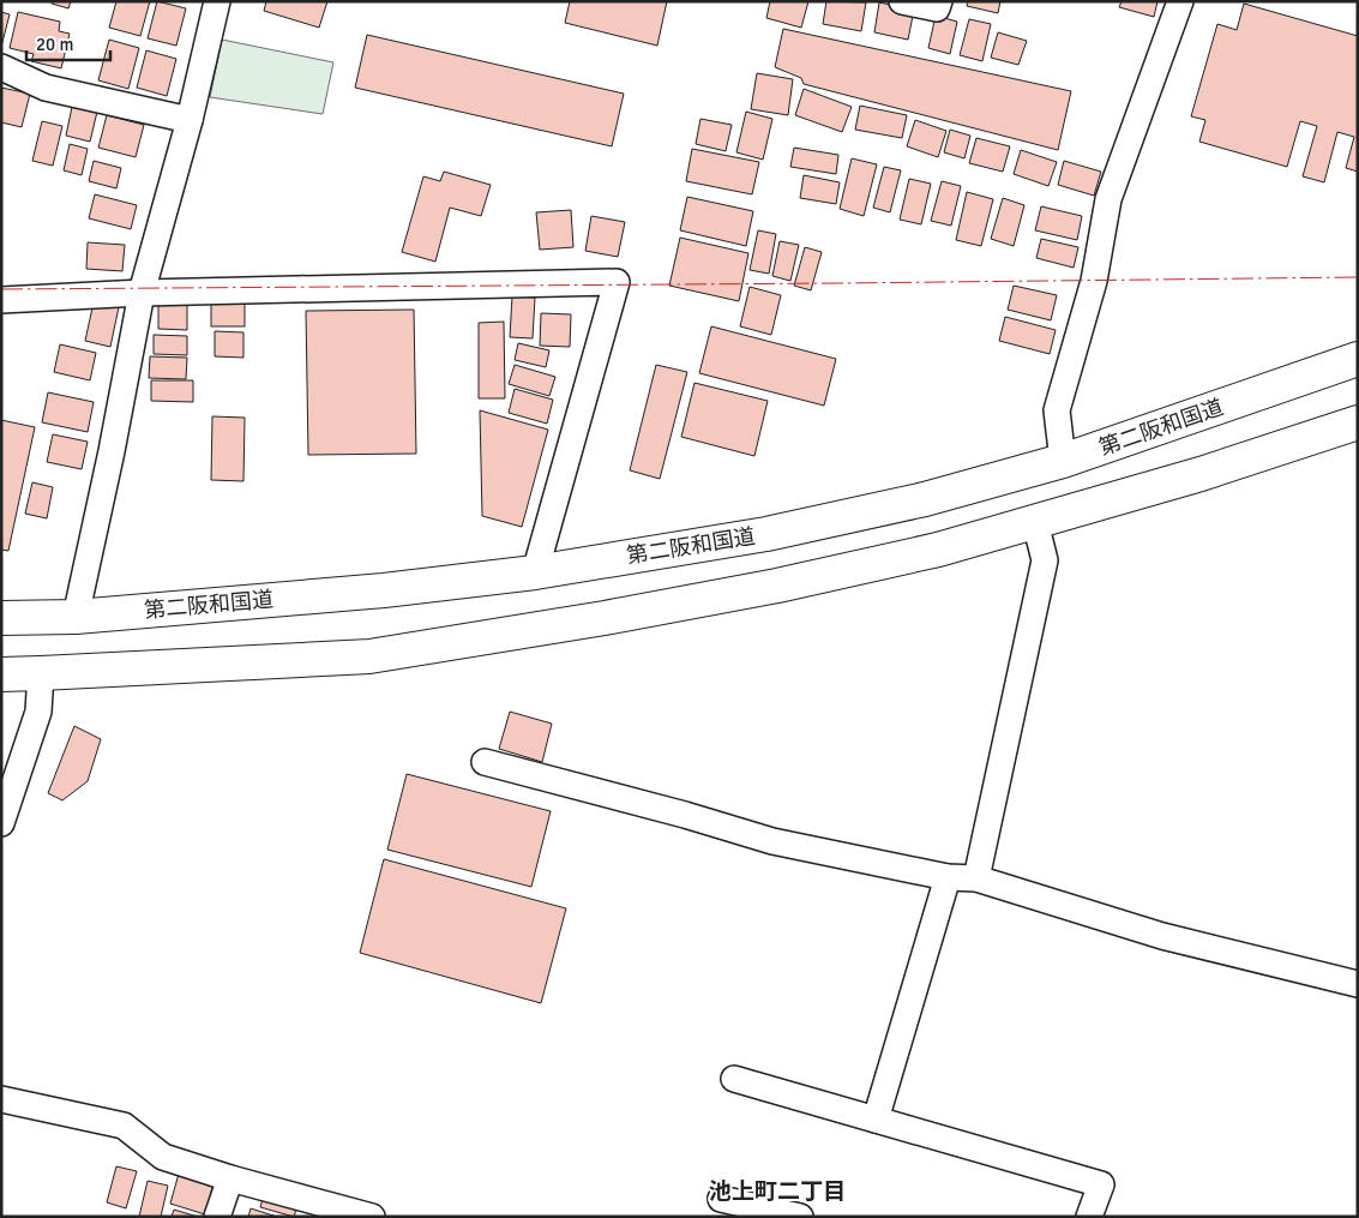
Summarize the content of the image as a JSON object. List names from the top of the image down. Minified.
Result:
{"streets":{"highway":["第二阪和国道"]},"districts":["池上町二丁目"],"scale_bar":"20 m"}
